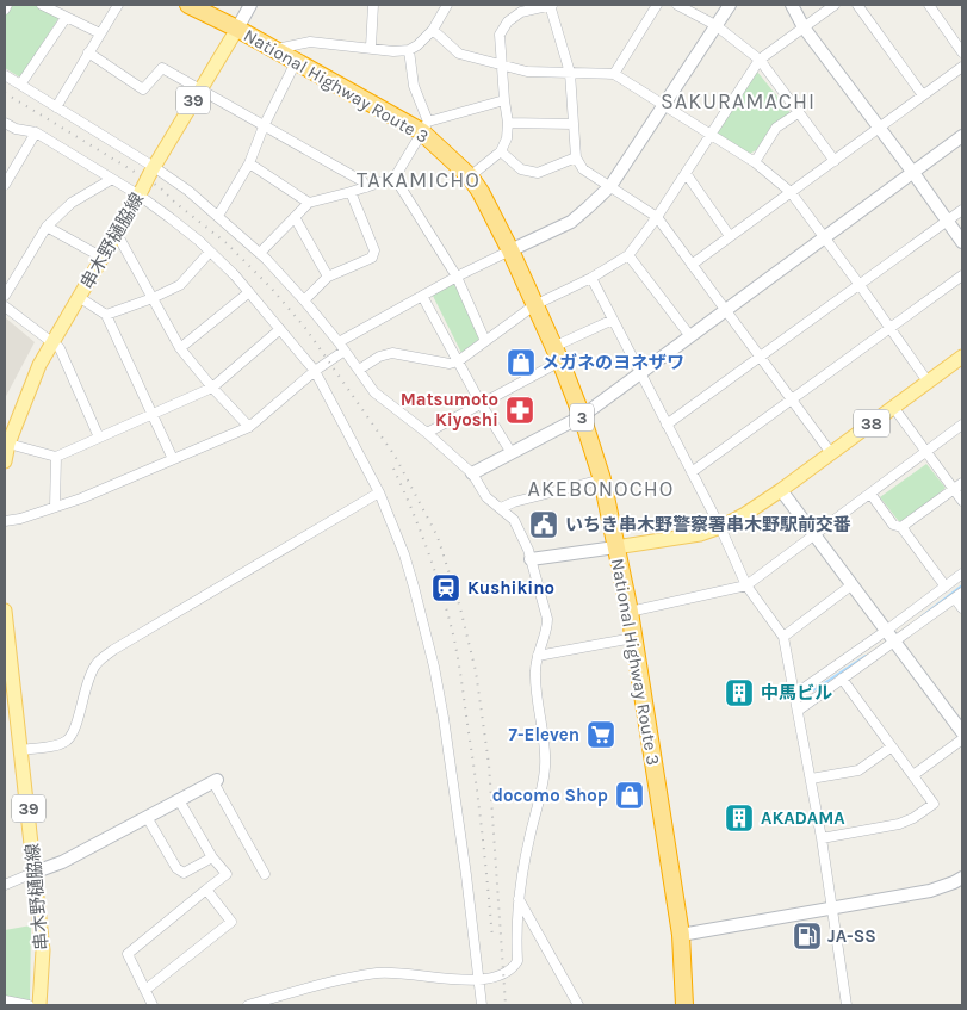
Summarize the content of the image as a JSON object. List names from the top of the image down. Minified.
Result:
{"streets":{"highway":["National Highway Route 3","3"],"main road":["39","串木野樋脇線","38"]},"crossings":[["National Highway Route 3","串木野樋脇線"],["National Highway Route 3","38"]],"districts":["SAKURAMACHI","TAKAMICHO","AKEBONOCHO"],"places":{"shop":["メガネのヨネザワ","docomo Shop"],"pharmacy":["Matsumoto Kiyoshi"],"public building":["いちき串木野警察署串木野駅前交番"],"station":["Kushikino"],"building":["中馬ビル","AKADAMA"],"supermarket":["7-Eleven"],"fuel station":["JA-SS"]}}
